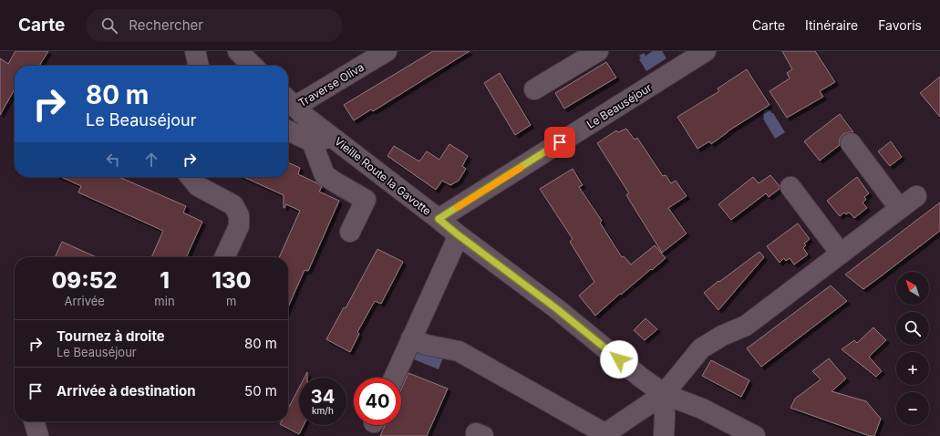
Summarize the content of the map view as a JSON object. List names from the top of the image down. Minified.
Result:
{"streets":{"street":["Traverse Oliva","Le Beauséjour","Vieille Route la Gavotte"]},"crossings":[["Traverse Oliva","Vieille Route la Gavotte"],["Le Beauséjour","Vieille Route la Gavotte"]],"north":"top left","page":{"header":"Carte","search":"Rechercher","nav":["Carte","Itinéraire","Favoris"],"turn":["80 m","Le Beauséjour"],"eta":["09:52","Arrivée","1","min","130","m"],"map_buttons":["+","−"],"list":[{"name":"Tournez à droite","note":"Le Beauséjour","value":"80 m"},{"name":"Arrivée à destination","value":"50 m"}],"speed":"34 km/h","limit":"40"}}
